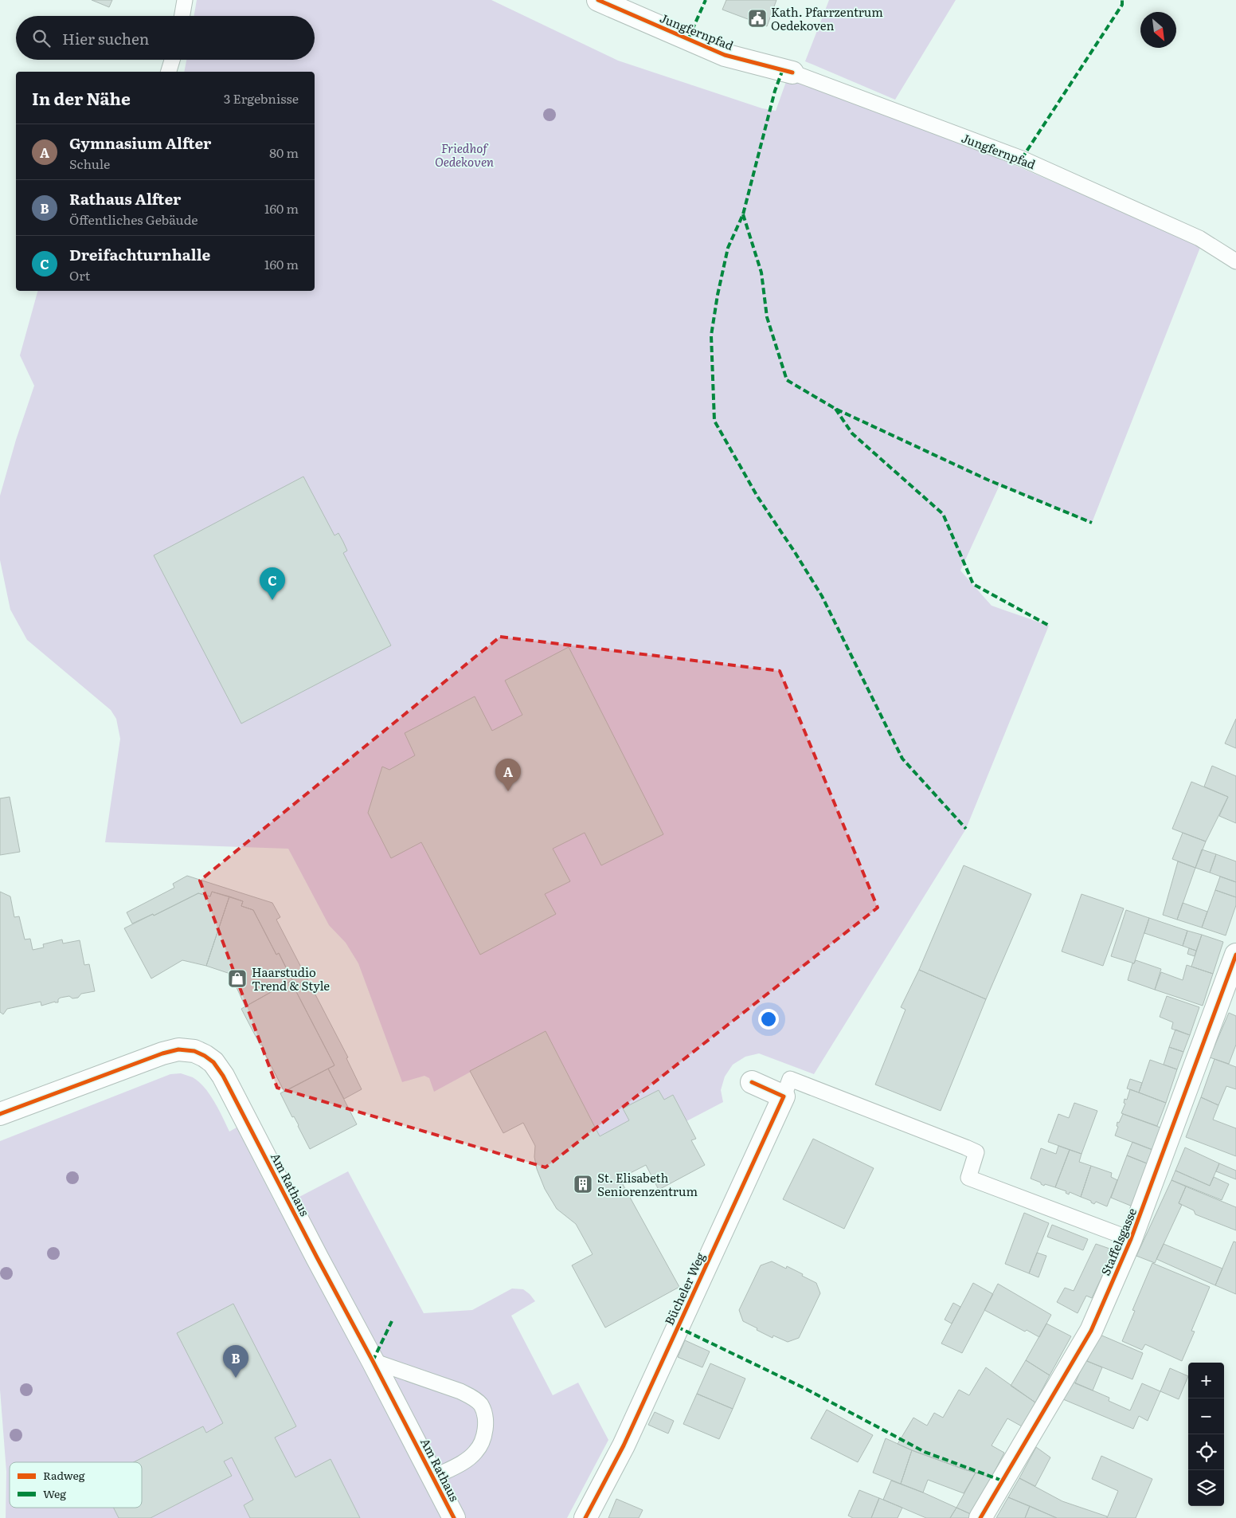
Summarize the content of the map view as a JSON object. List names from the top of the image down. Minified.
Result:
{"streets":{"street":["Jungfernpfad","Am Rathaus","Staffelsgasse","Bücheler Weg"]},"crossings":[["Staffelsgasse","Bücheler Weg"]],"parks":["Friedhof Oedekoven"],"places":{"public building":["Kath. Pfarrzentrum Oedekoven"],"shop":["Haarstudio Trend & Style"],"building":["St. Elisabeth Seniorenzentrum"]},"legend":["Radweg","Weg"],"north":"bottom right","page":{"search":"Hier suchen","heading":["In der Nähe","3 Ergebnisse"],"list":[{"mark":"A","name":"Gymnasium Alfter","note":"Schule","value":"80 m"},{"mark":"B","name":"Rathaus Alfter","note":"Öffentliches Gebäude","value":"160 m"},{"mark":"C","name":"Dreifachturnhalle","note":"Ort","value":"160 m"}],"pins":["C","A","B"],"map_buttons":["+","−"]}}
